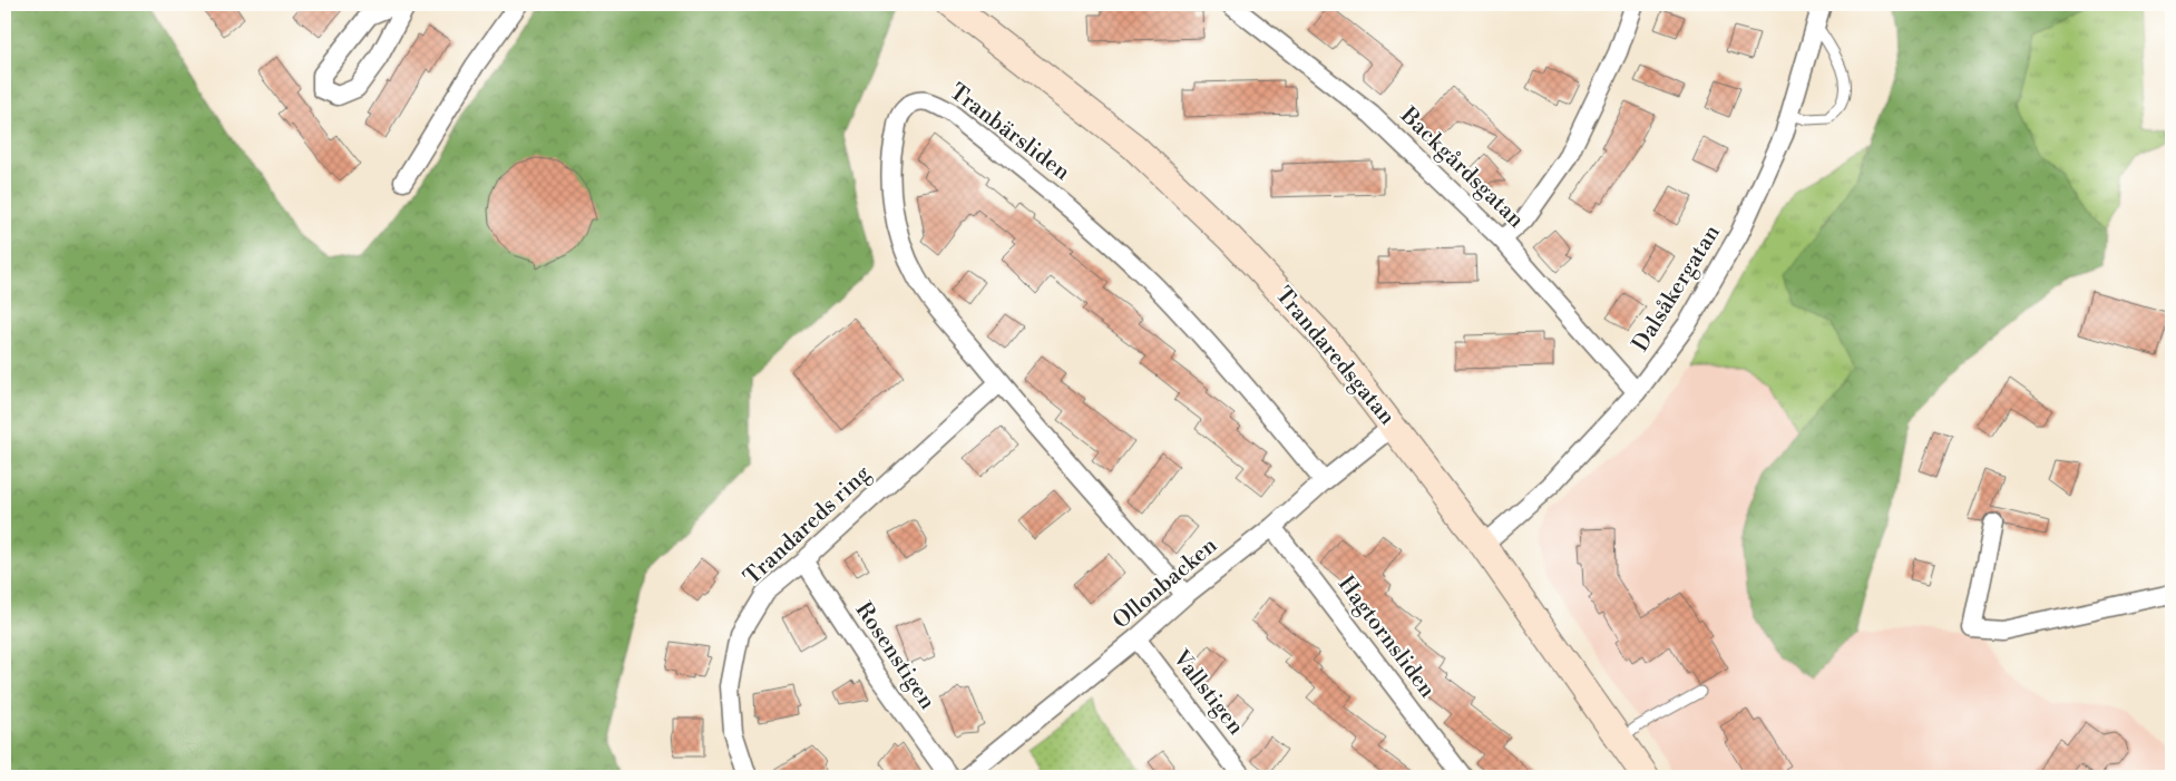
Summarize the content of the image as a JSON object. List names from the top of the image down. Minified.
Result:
{"streets":{"street":["Tranbärsliden","Backgårdsgatan","Dalsåkergatan","Trandaredsgatan","Trandareds ring","Ollonbacken","Hagtornsliden","Rosenstigen","Vallstigen"]},"crossings":[["Tranbärsliden","Trandareds ring"],["Tranbärsliden","Ollonbacken"],["Backgårdsgatan","Dalsåkergatan"],["Dalsåkergatan","Trandaredsgatan"],["Trandaredsgatan","Ollonbacken"],["Trandareds ring","Rosenstigen"],["Ollonbacken","Hagtornsliden"],["Ollonbacken","Vallstigen"]]}
